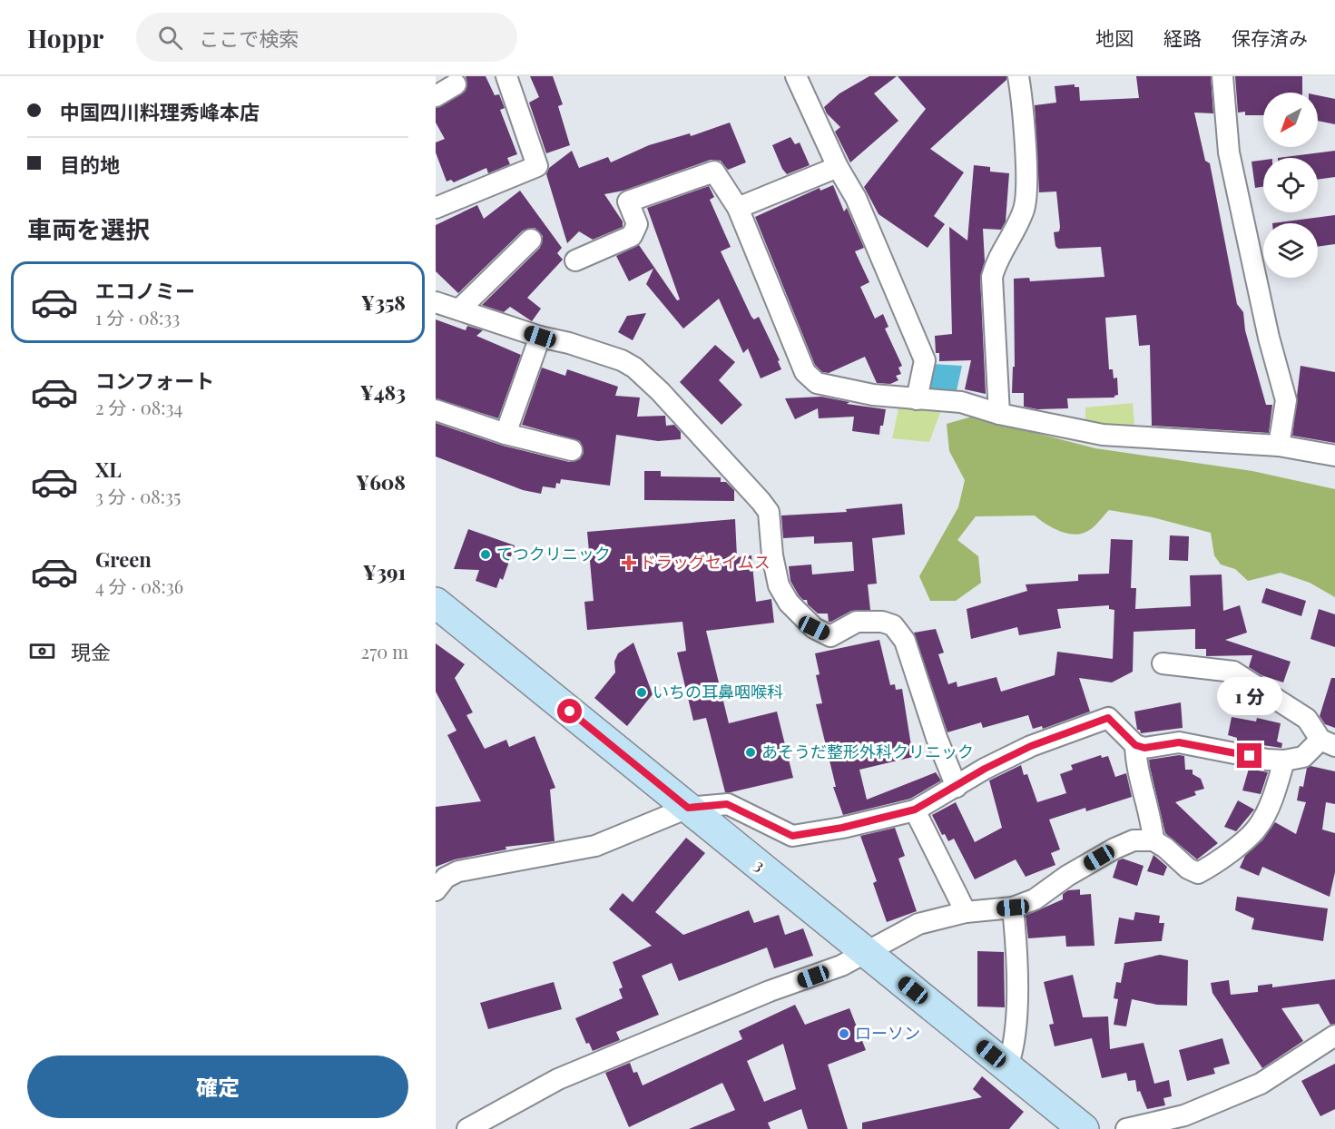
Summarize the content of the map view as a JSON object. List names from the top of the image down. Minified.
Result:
{"streets":{"street":["3"]},"places":{"other":["てつクリニック","いちの耳鼻咽喉科","あそうだ整形外科クリニック","ローソン"],"health":["ドラッグセイムス"]},"north":"bottom left","page":{"header":"Hoppr","search":"ここで検索","nav":["地図","経路","保存済み"],"banner":["中国四川料理秀峰本店","目的地"],"heading":"車両を選択","list":[{"name":"エコノミー","note":"1 分 · 08:33","value":"¥358"},{"name":"コンフォート","note":"2 分 · 08:34","value":"¥483"},{"name":"XL","note":"3 分 · 08:35","value":"¥608"},{"name":"Green","note":"4 分 · 08:36","value":"¥391"}],"pay":["現金","270 m"],"bubble":"1 分","buttons":"確定"}}
